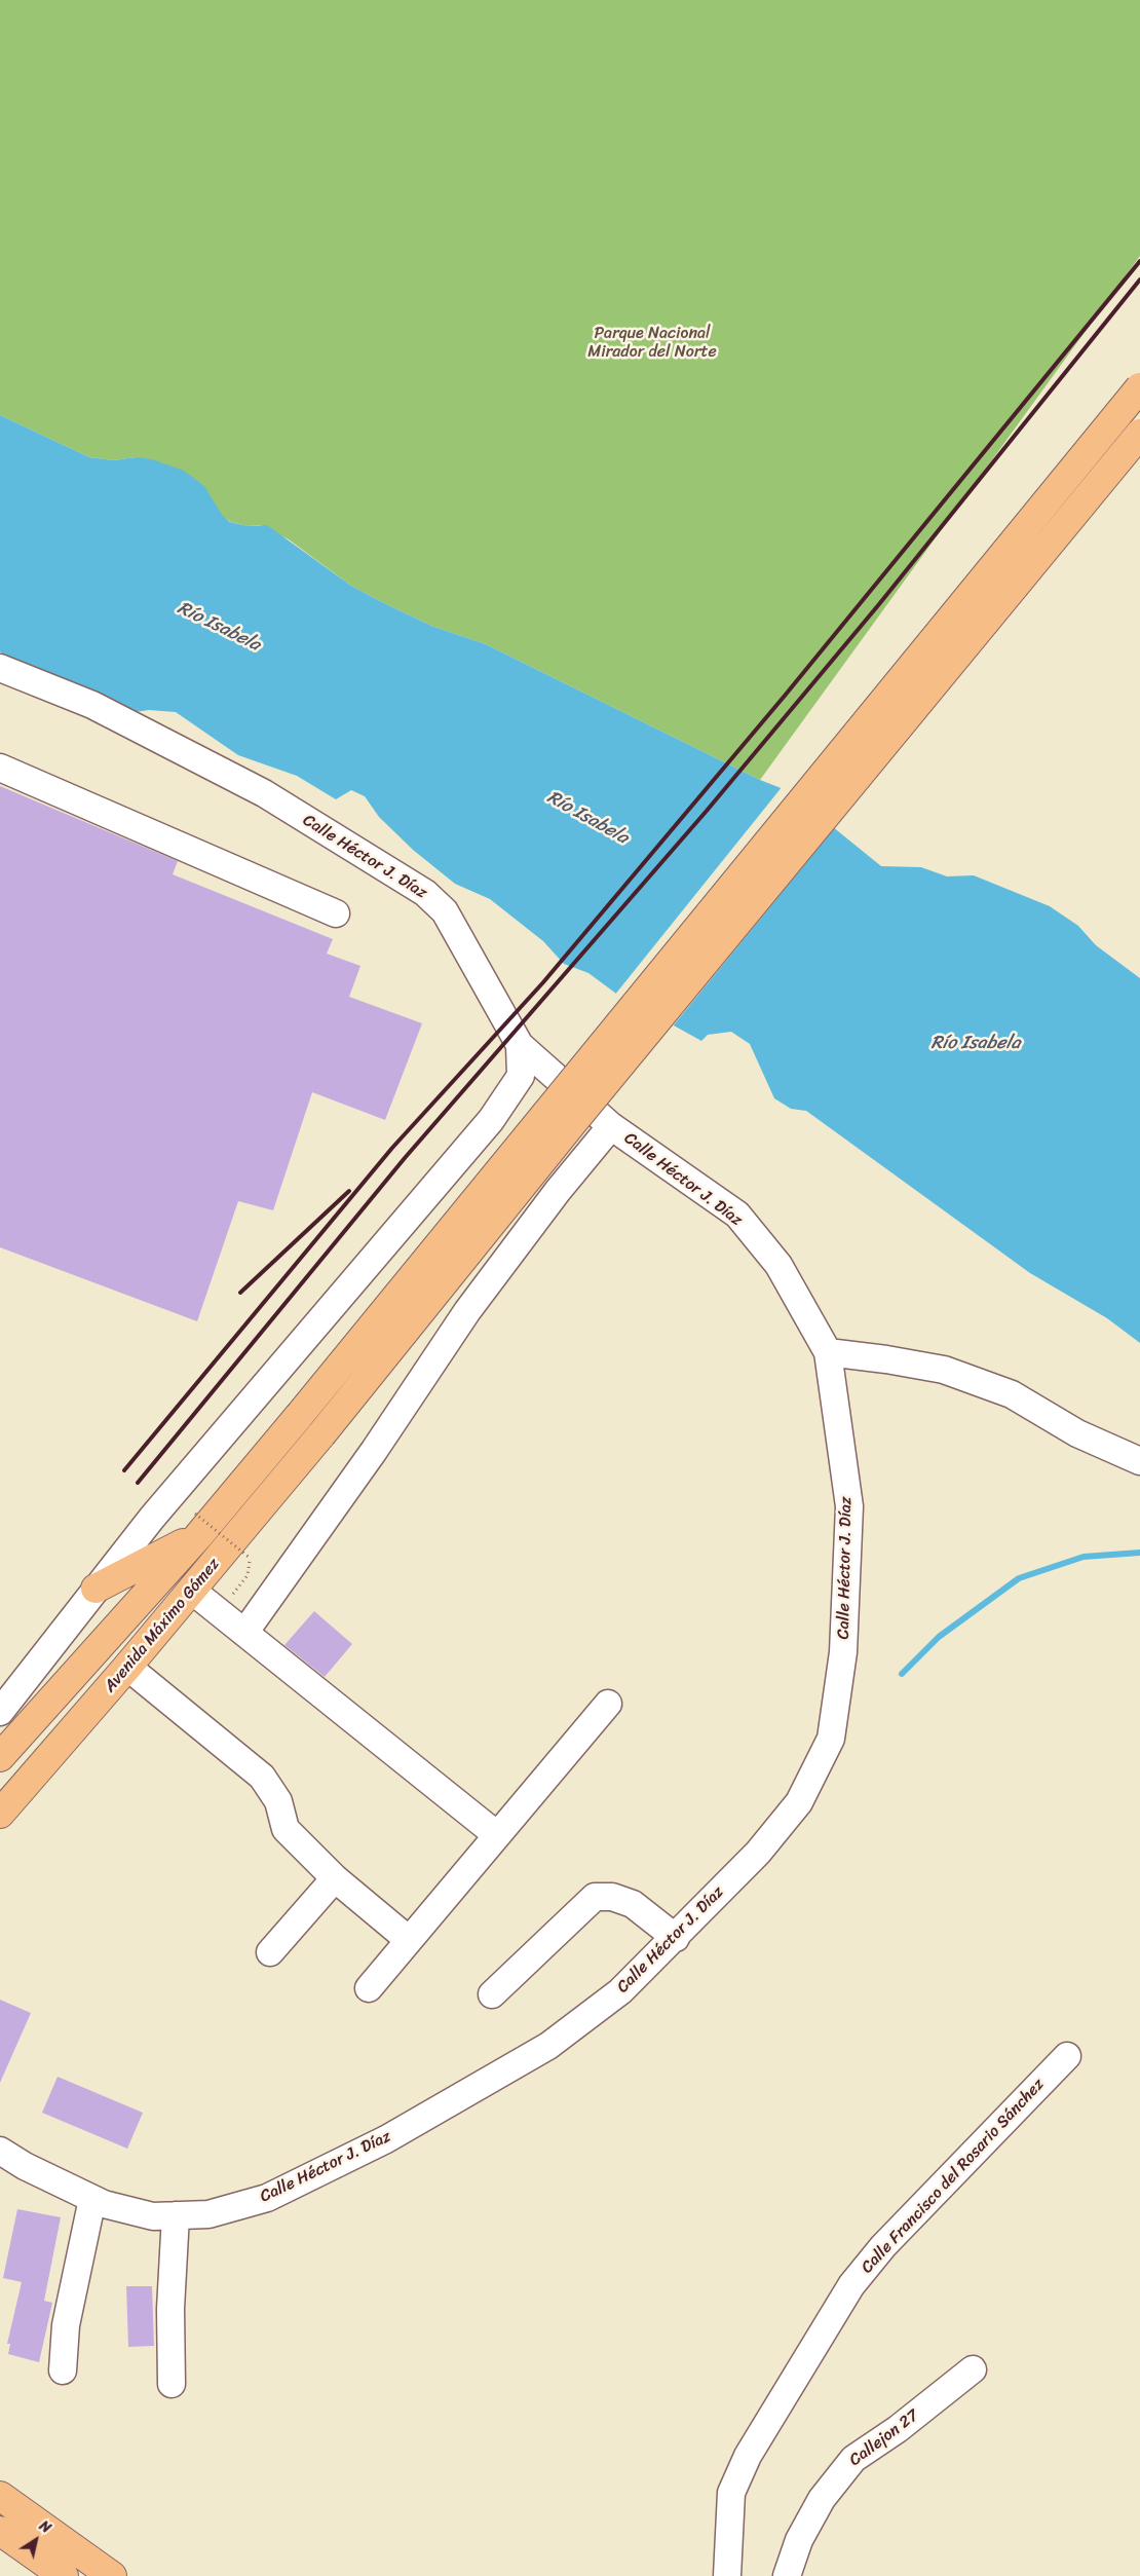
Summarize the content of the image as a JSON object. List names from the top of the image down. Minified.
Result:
{"streets":{"main road":["Avenida Máximo Gómez"],"street":["Calle Héctor J. Díaz","Calle Francisco del Rosario Sánchez","Callejon 27"]},"water":["Río Isabela"],"parks":["Parque Nacional Mirador del Norte"],"north":"top right"}
